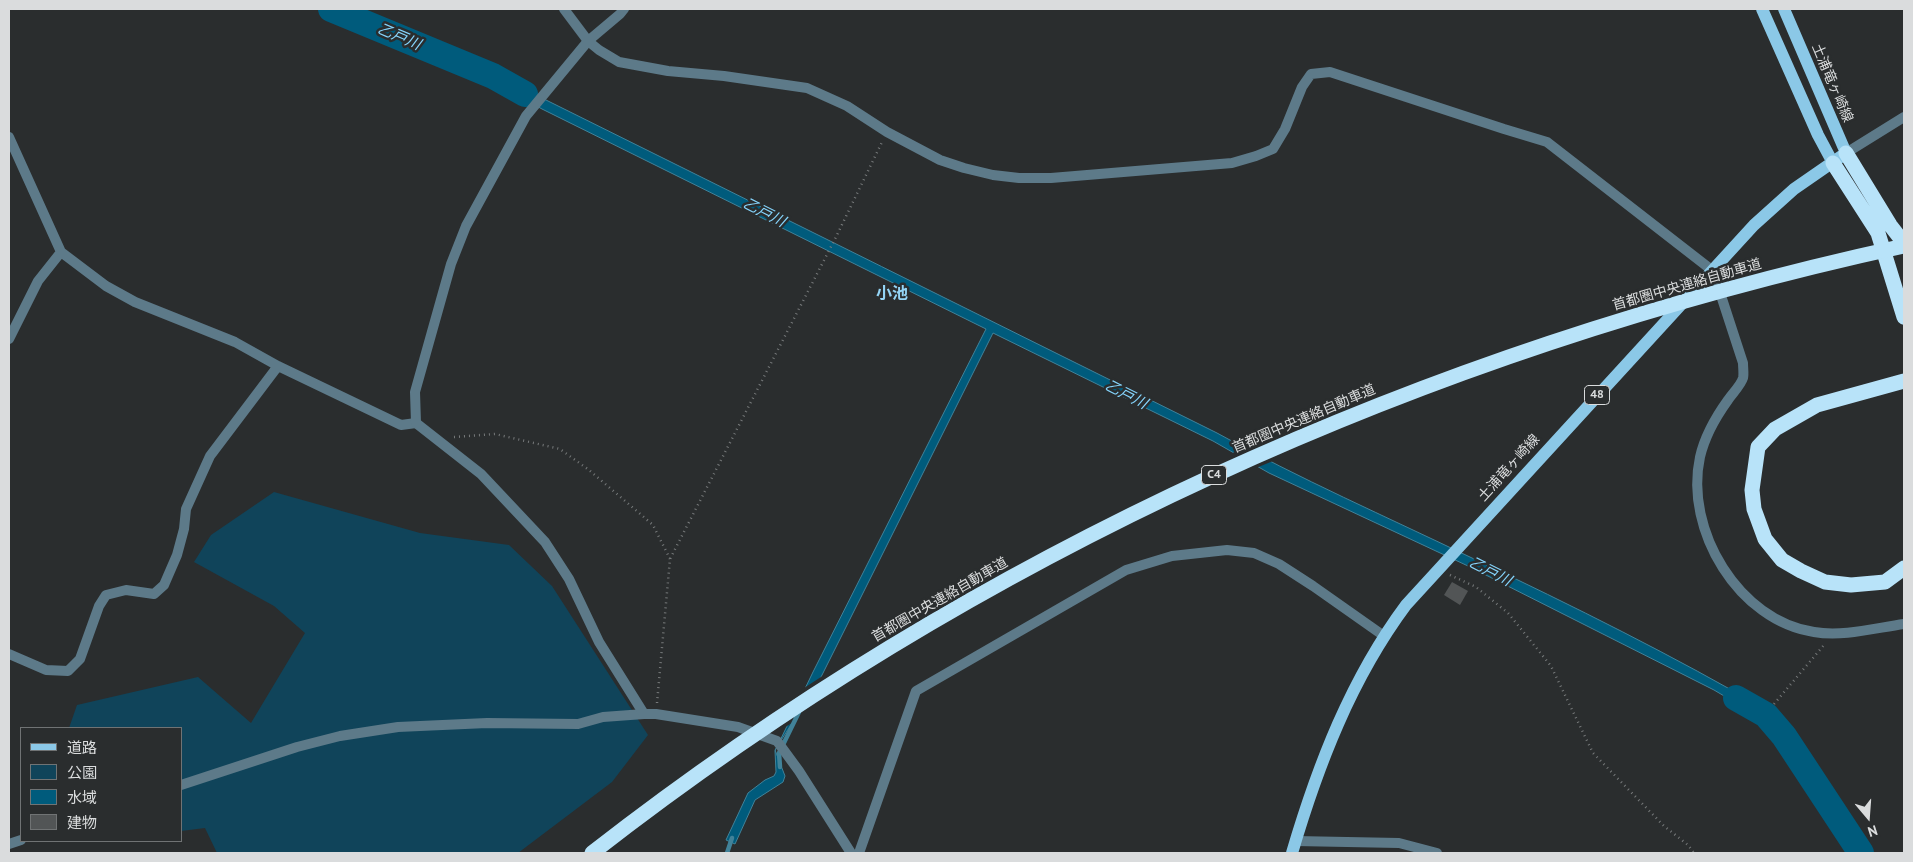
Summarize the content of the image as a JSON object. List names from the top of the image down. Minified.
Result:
{"streets":{"highway":["首都圏中央連絡自動車道","C4"],"main road":["土浦竜ヶ崎線","48"]},"districts":["小池"],"water":["乙戸川"],"legend":["道路","公園","水域","建物"],"north":"bottom"}
